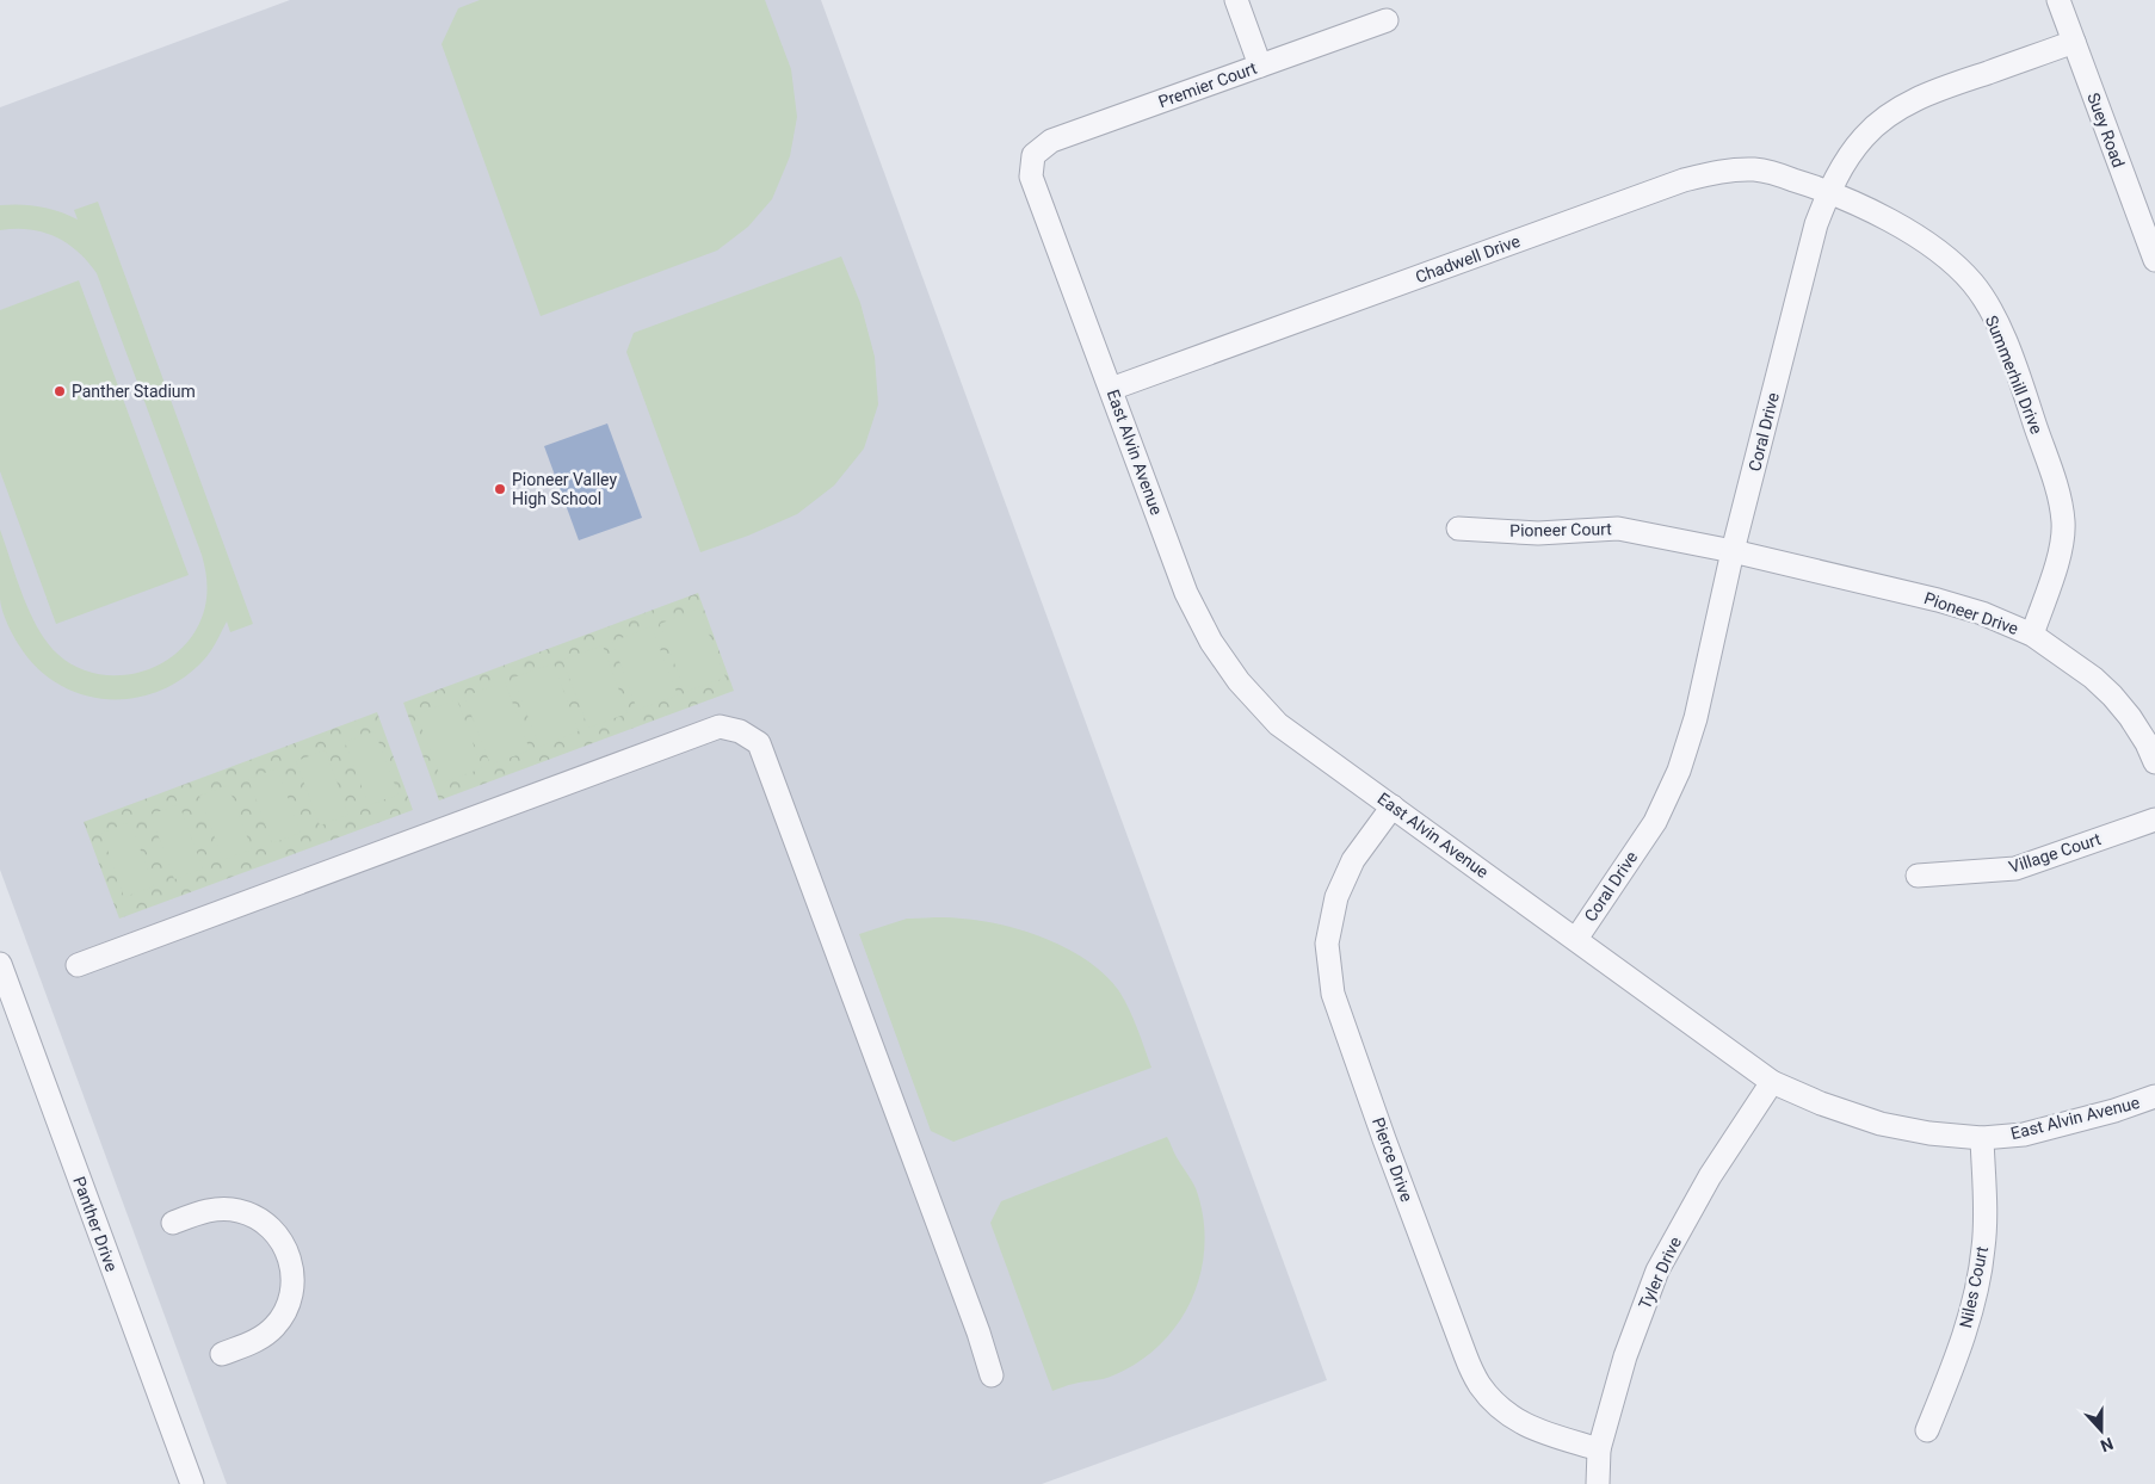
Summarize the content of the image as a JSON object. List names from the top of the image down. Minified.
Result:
{"streets":{"street":["Premier Court","Suey Road","Chadwell Drive","Summerhill Drive","Coral Drive","East Alvin Avenue","Pioneer Court","Pioneer Drive","Village Court","Pierce Drive","Panther Drive","Tyler Drive","Niles Court"]},"crossings":[["Premier Court","East Alvin Avenue"],["Suey Road","Coral Drive"],["Chadwell Drive","Summerhill Drive"],["Chadwell Drive","Coral Drive"],["Chadwell Drive","East Alvin Avenue"],["Summerhill Drive","Coral Drive"],["Summerhill Drive","Pioneer Drive"],["Coral Drive","East Alvin Avenue"],["Coral Drive","Pioneer Court"],["Coral Drive","Pioneer Drive"],["East Alvin Avenue","Pierce Drive"],["East Alvin Avenue","Tyler Drive"],["East Alvin Avenue","Niles Court"],["Pioneer Court","Pioneer Drive"],["Pierce Drive","Tyler Drive"]],"places":["Panther Stadium","Pioneer Valley High School"],"north":"bottom"}
